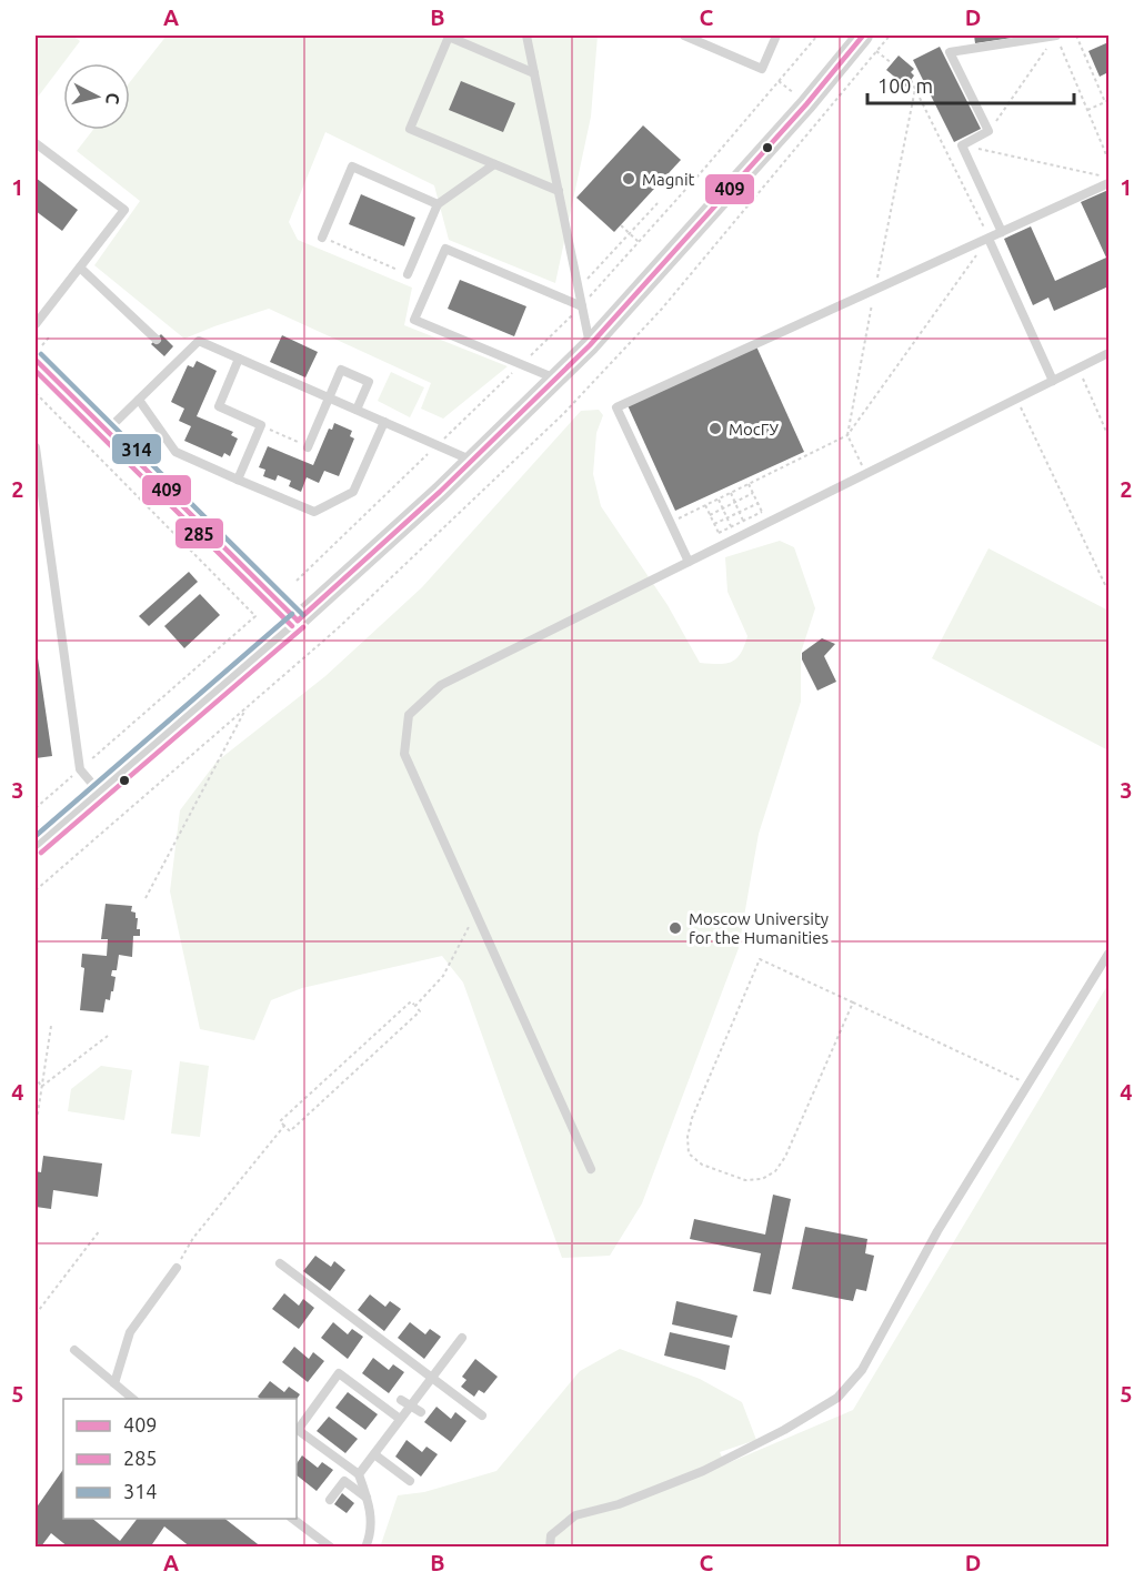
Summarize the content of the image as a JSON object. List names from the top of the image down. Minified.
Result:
{"places":["Magnit","МосГУ","Moscow University for the Humanities"],"lines":["transit line 409","transit line 314","transit line 285"],"legend":["409","285","314"],"scale_bar":"100 m","north":"right","grid":{"columns":["A","B","C","D"],"rows":["1","2","3","4","5"]}}
